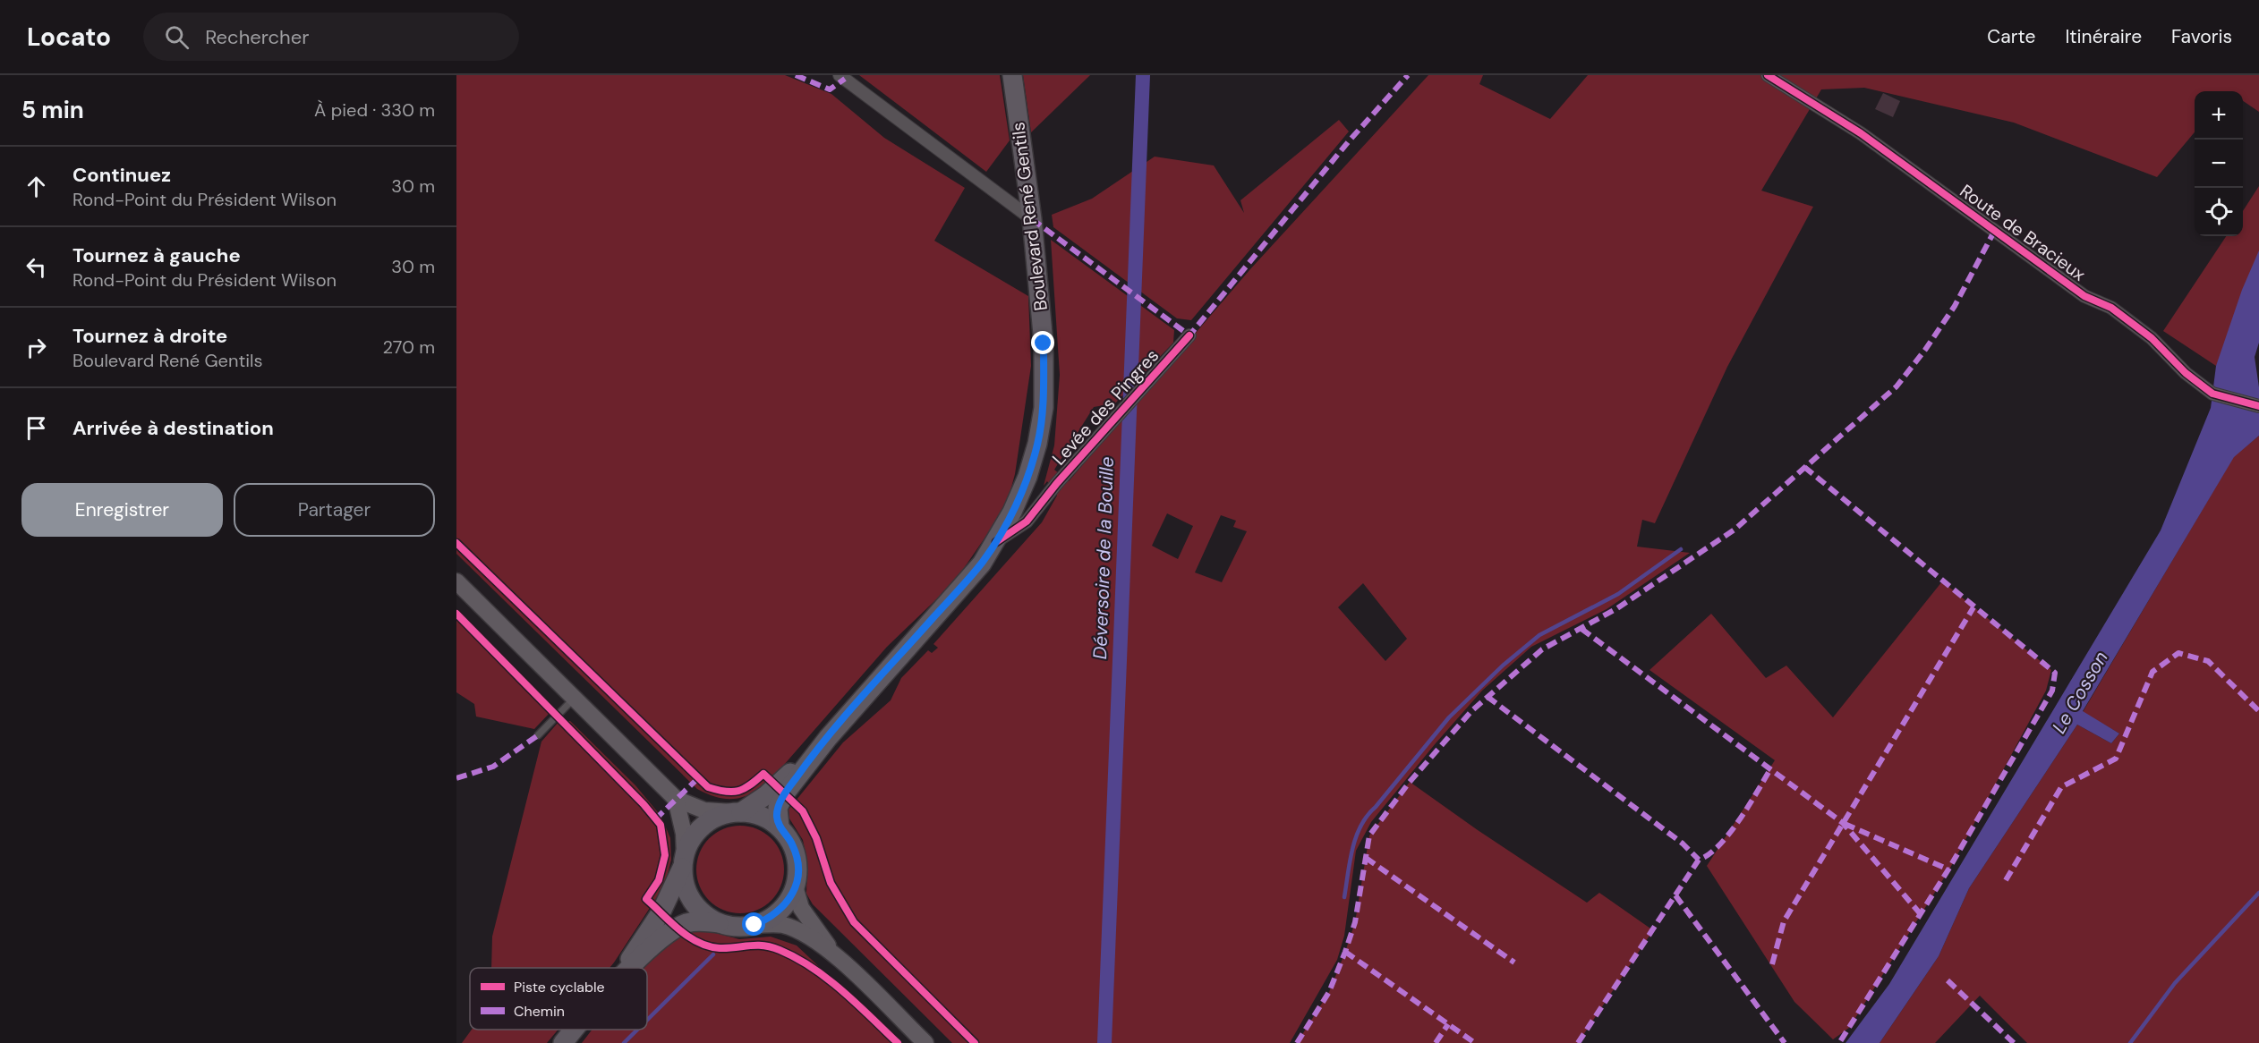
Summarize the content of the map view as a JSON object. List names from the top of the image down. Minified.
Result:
{"streets":{"main road":["Boulevard René Gentils"],"street":["Route de Bracieux","Levée des Pingres"]},"crossings":[["Boulevard René Gentils","Levée des Pingres"]],"water":["Déversoire de la Bouille","Le Cosson"],"legend":["Piste cyclable","Chemin"],"page":{"header":"Locato","search":"Rechercher","nav":["Carte","Itinéraire","Favoris"],"heading":["5 min","À pied · 330 m"],"map_buttons":["+","−"],"list":[["Continuez","Rond-Point du Président Wilson","30 m"],["Tournez à gauche","Rond-Point du Président Wilson","30 m"],["Tournez à droite","Boulevard René Gentils","270 m"],"Arrivée à destination"],"buttons":["Enregistrer","Partager"]}}
